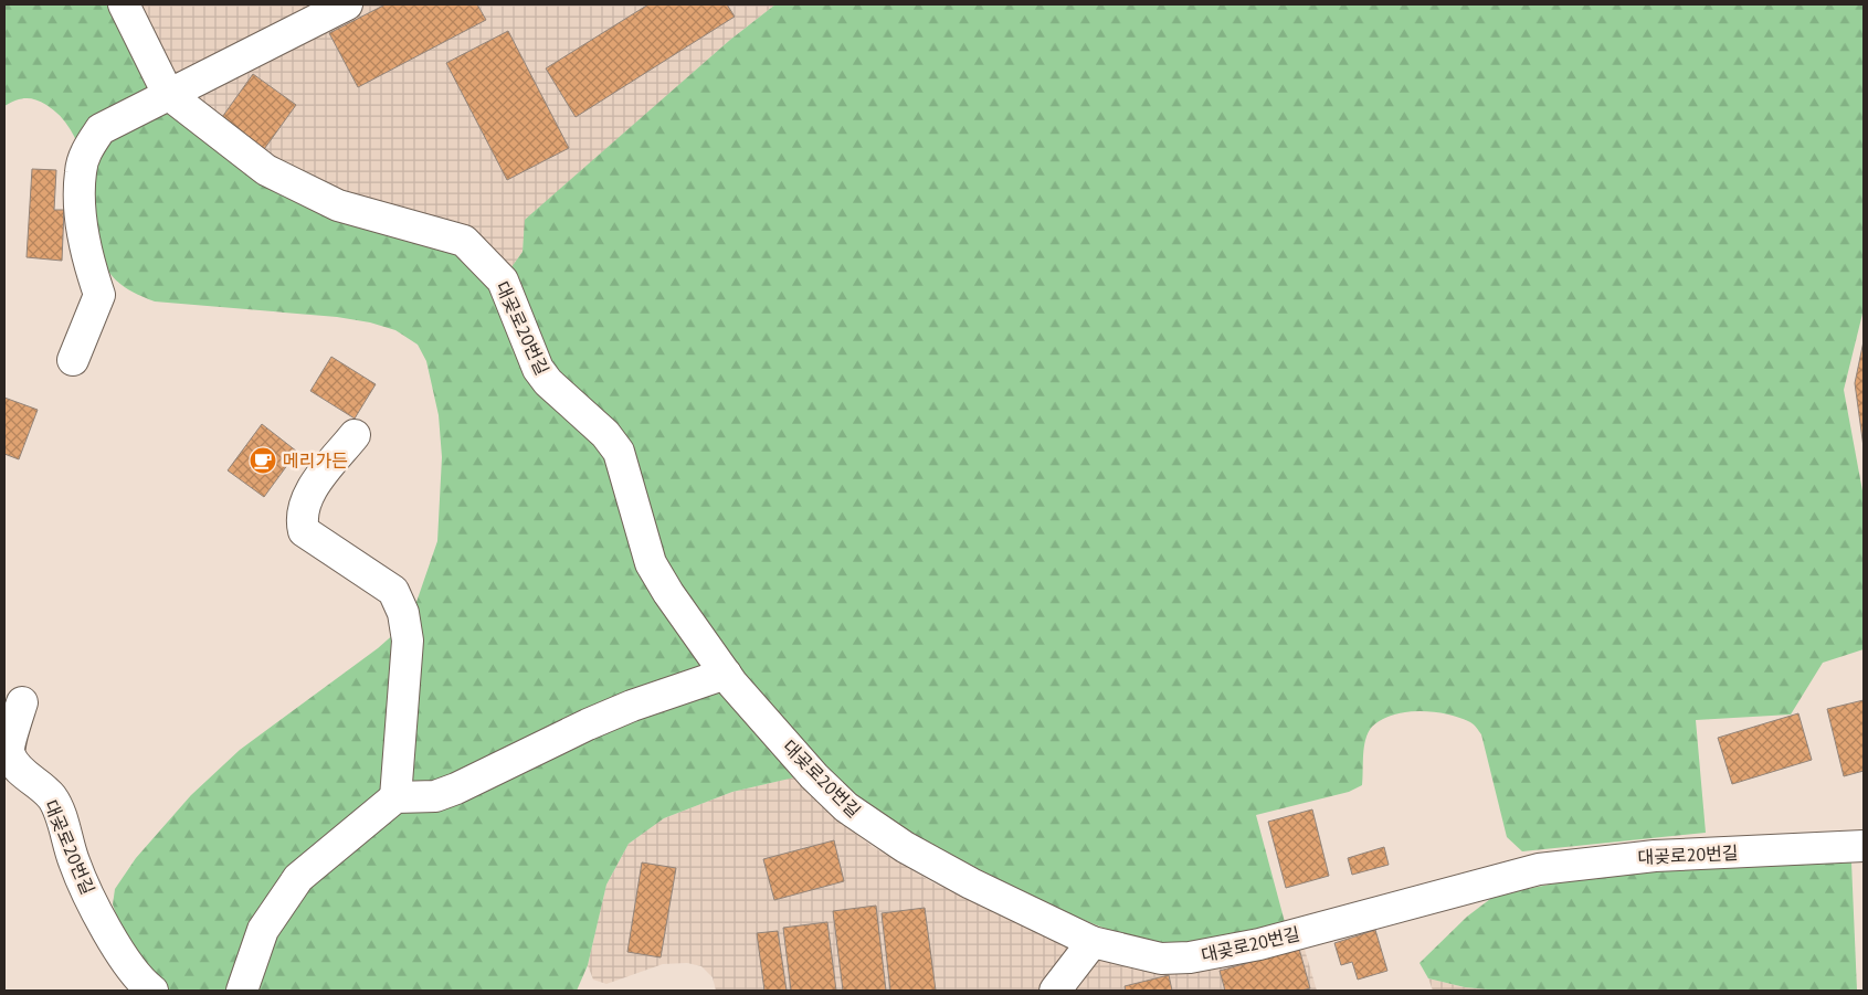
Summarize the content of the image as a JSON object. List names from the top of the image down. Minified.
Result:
{"streets":{"street":["대곶로20번길"]},"places":{"cafe":["메리가든"]}}
